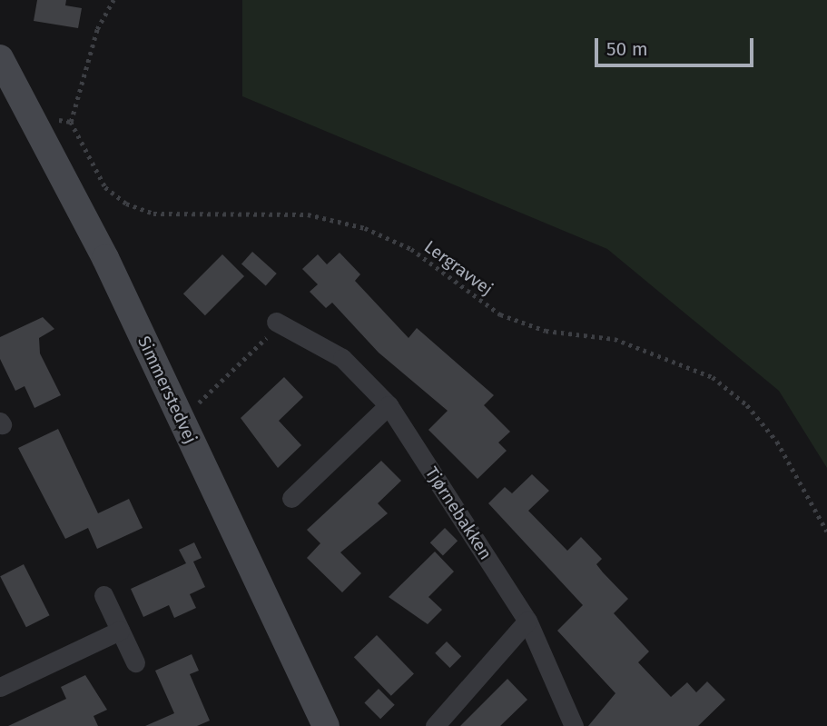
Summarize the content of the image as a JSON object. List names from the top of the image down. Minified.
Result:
{"streets":{"street":["Simmerstedvej","Tjørnebakken"],"path":["Lergravvej"]},"scale_bar":"50 m"}
